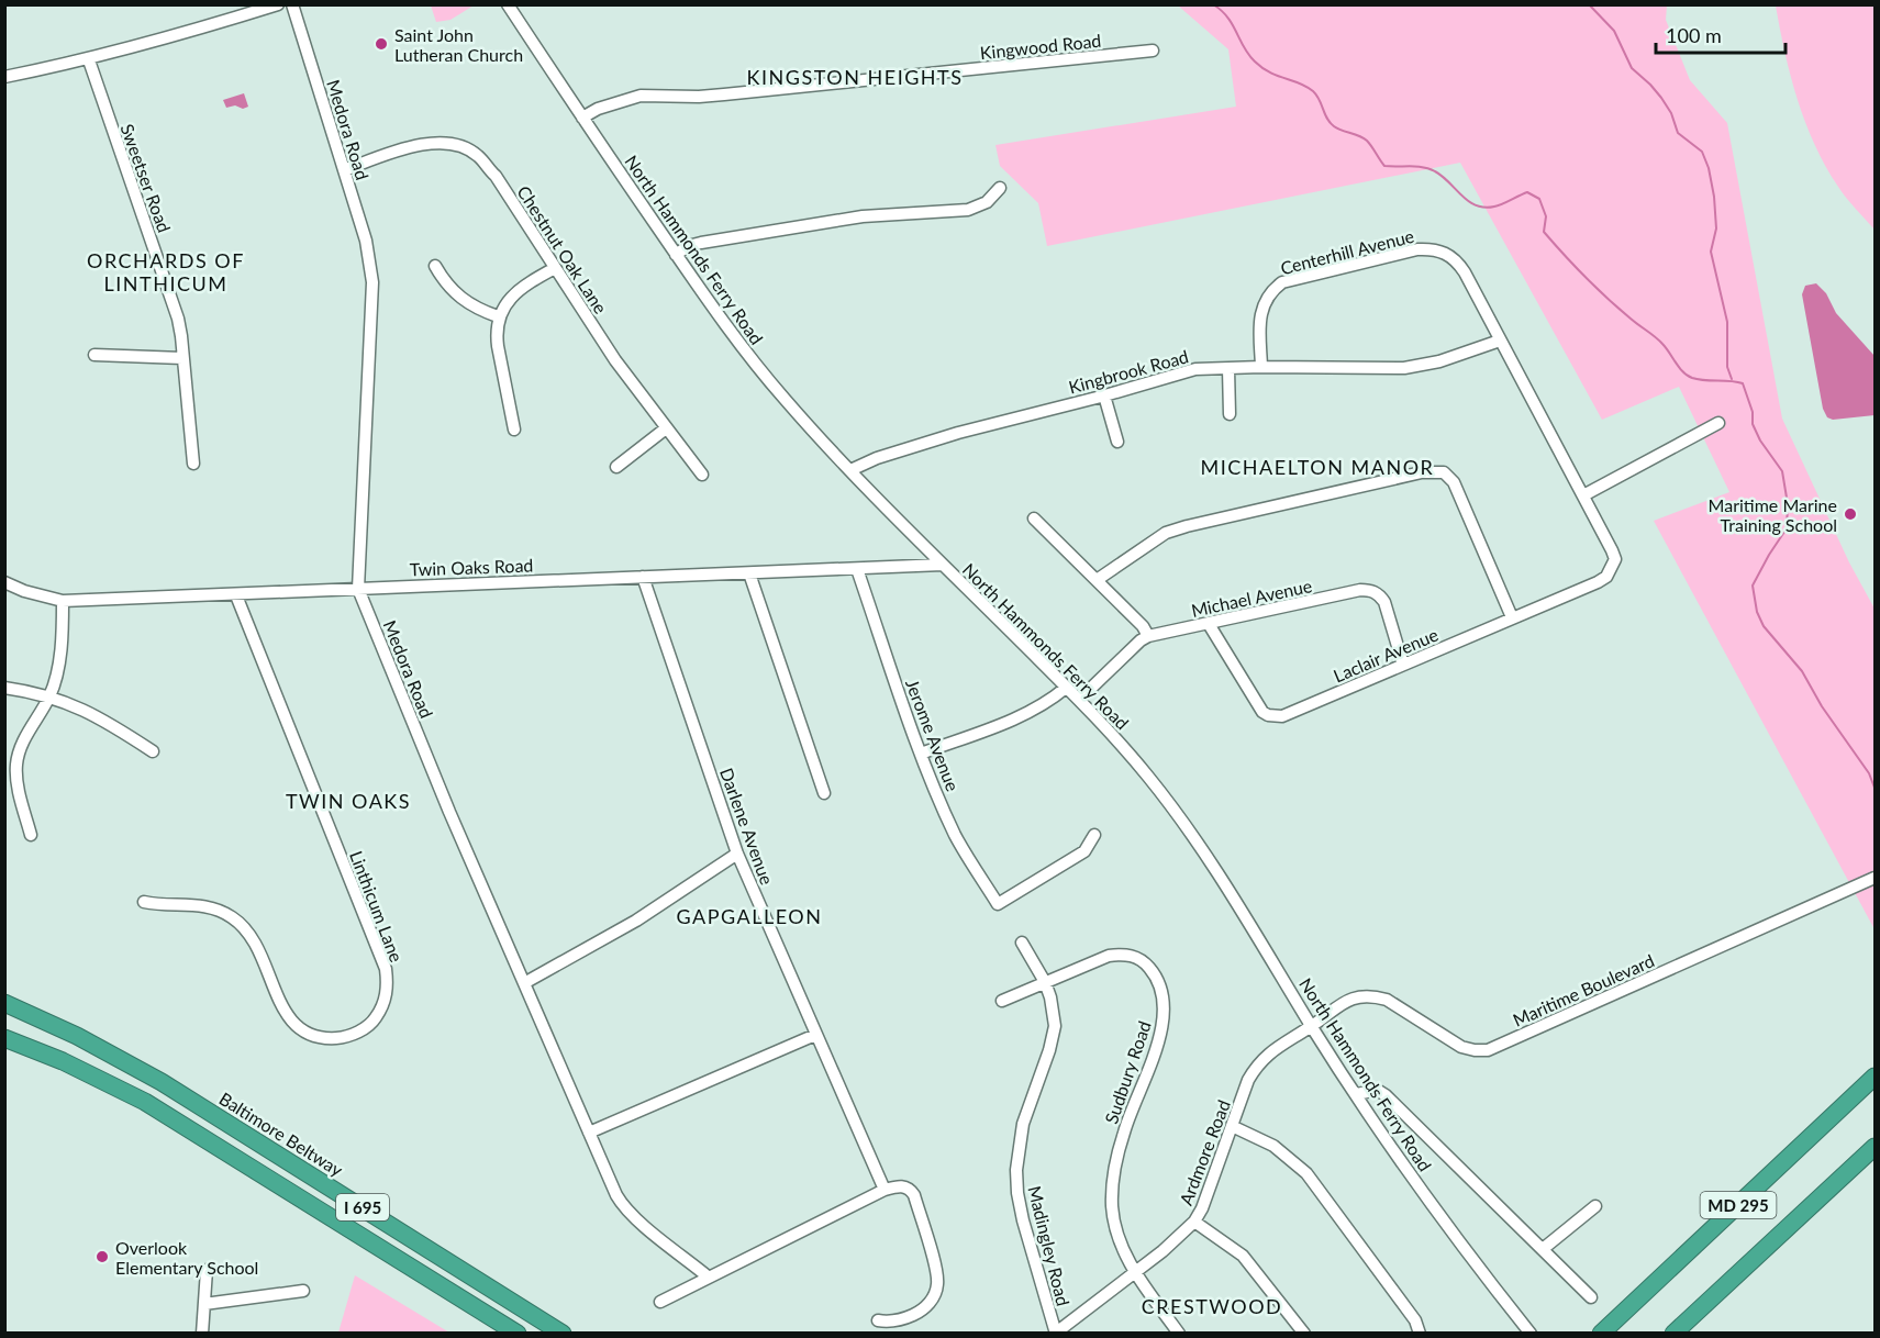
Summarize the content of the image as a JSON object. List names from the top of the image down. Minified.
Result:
{"streets":{"highway":["Baltimore Beltway","MD 295","I 695"],"street":["Kingwood Road","Medora Road","Sweetser Road","Chestnut Oak Lane","North Hammonds Ferry Road","Centerhill Avenue","Kingbrook Road","Twin Oaks Road","Michael Avenue","Laclair Avenue","Jerome Avenue","Darlene Avenue","Linthicum Lane","Maritime Boulevard","Sudbury Road","Ardmore Road","Madingley Road"]},"crossings":[["Kingwood Road","North Hammonds Ferry Road"],["Medora Road","Chestnut Oak Lane"],["Medora Road","Twin Oaks Road"],["North Hammonds Ferry Road","Kingbrook Road"],["North Hammonds Ferry Road","Twin Oaks Road"],["North Hammonds Ferry Road","Michael Avenue"],["North Hammonds Ferry Road","Maritime Boulevard"],["North Hammonds Ferry Road","Ardmore Road"],["Centerhill Avenue","Kingbrook Road"],["Centerhill Avenue","Laclair Avenue"],["Twin Oaks Road","Jerome Avenue"],["Twin Oaks Road","Darlene Avenue"],["Twin Oaks Road","Linthicum Lane"],["Michael Avenue","Laclair Avenue"],["Maritime Boulevard","Ardmore Road"],["Sudbury Road","Ardmore Road"],["Sudbury Road","Madingley Road"],["Ardmore Road","Madingley Road"]],"districts":["KINGSTON HEIGHTS","ORCHARDS OF LINTHICUM","MICHAELTON MANOR","TWIN OAKS","GAPGALLEON","CRESTWOOD"],"places":["Saint John Lutheran Church","Maritime Marine Training School","Overlook Elementary School"],"scale_bar":"100 m"}
